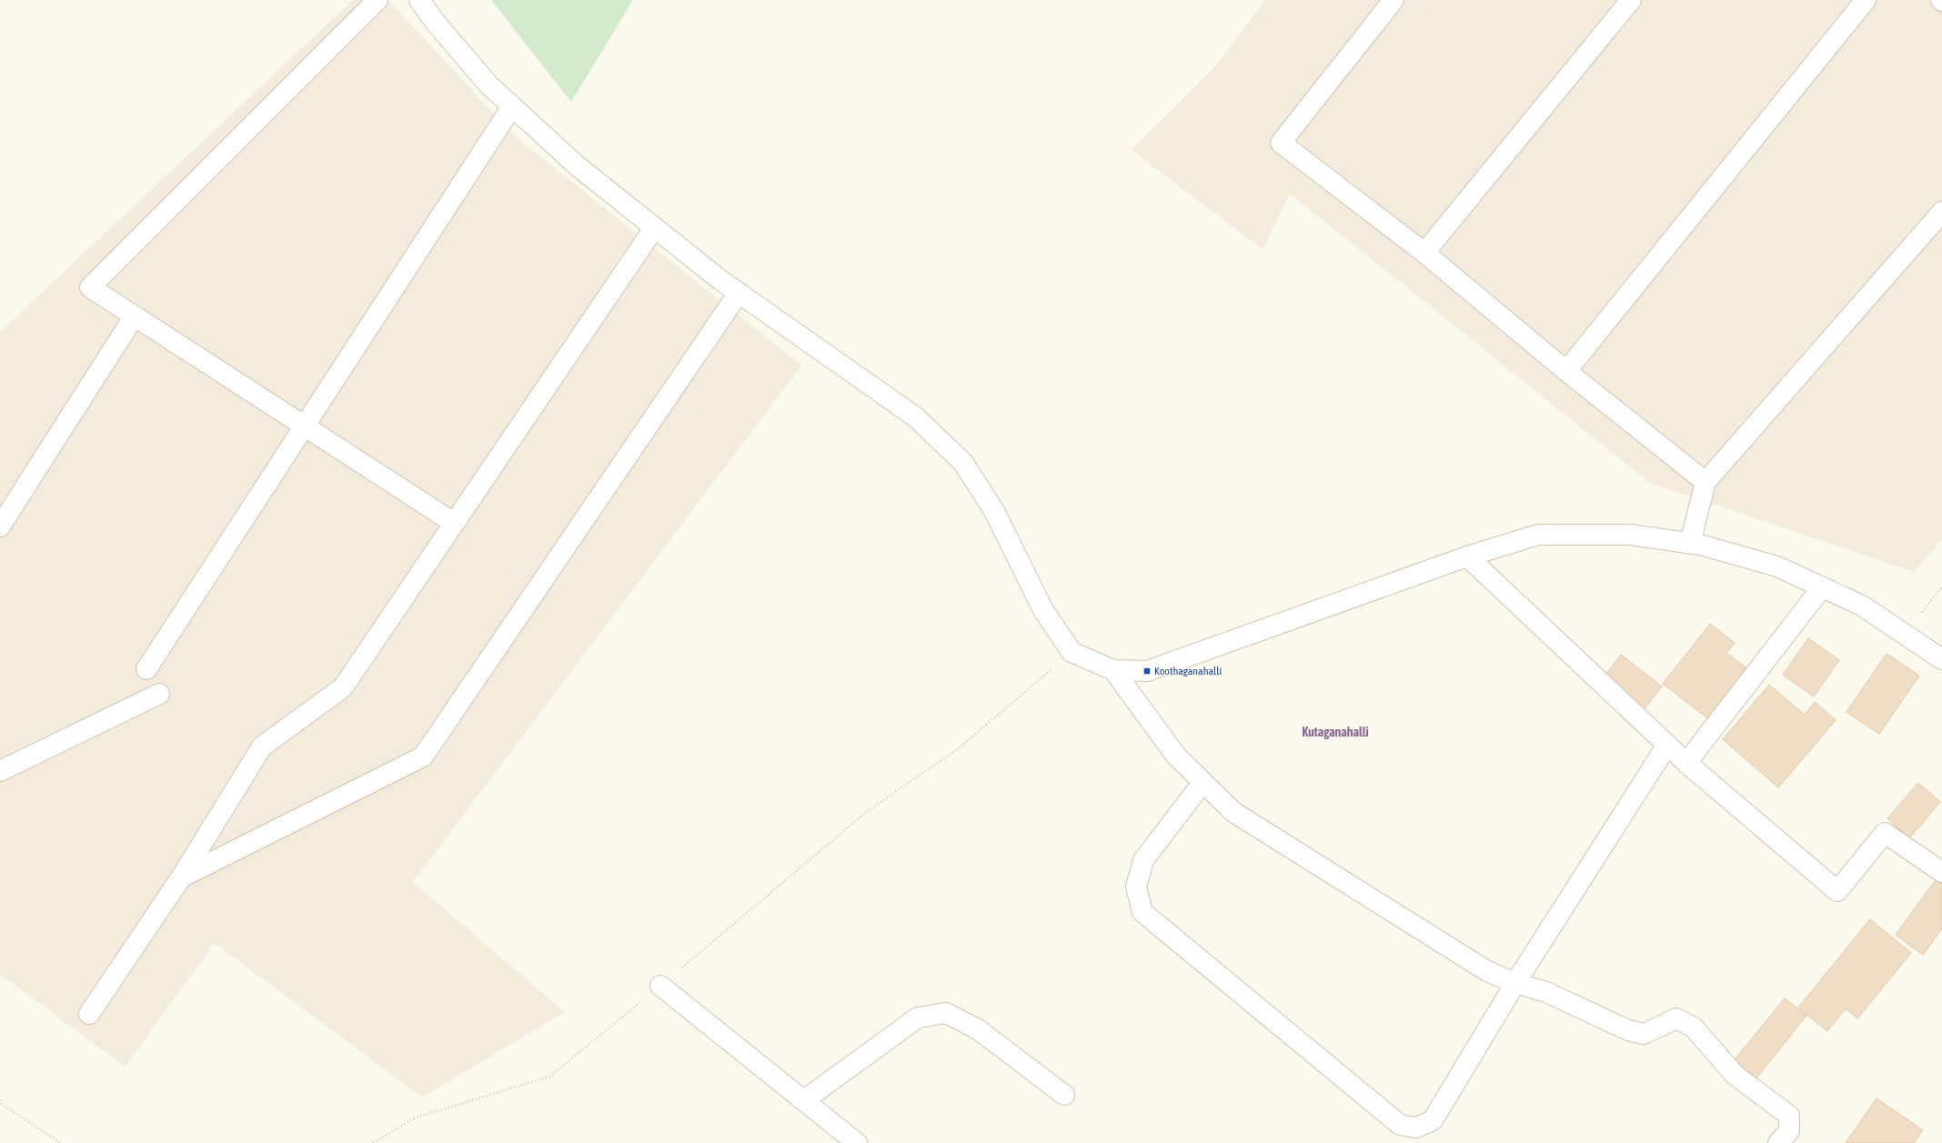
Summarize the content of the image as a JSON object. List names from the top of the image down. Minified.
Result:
{"districts":["Kutaganahalli"],"places":{"transit":["Koothaganahalli"]}}
